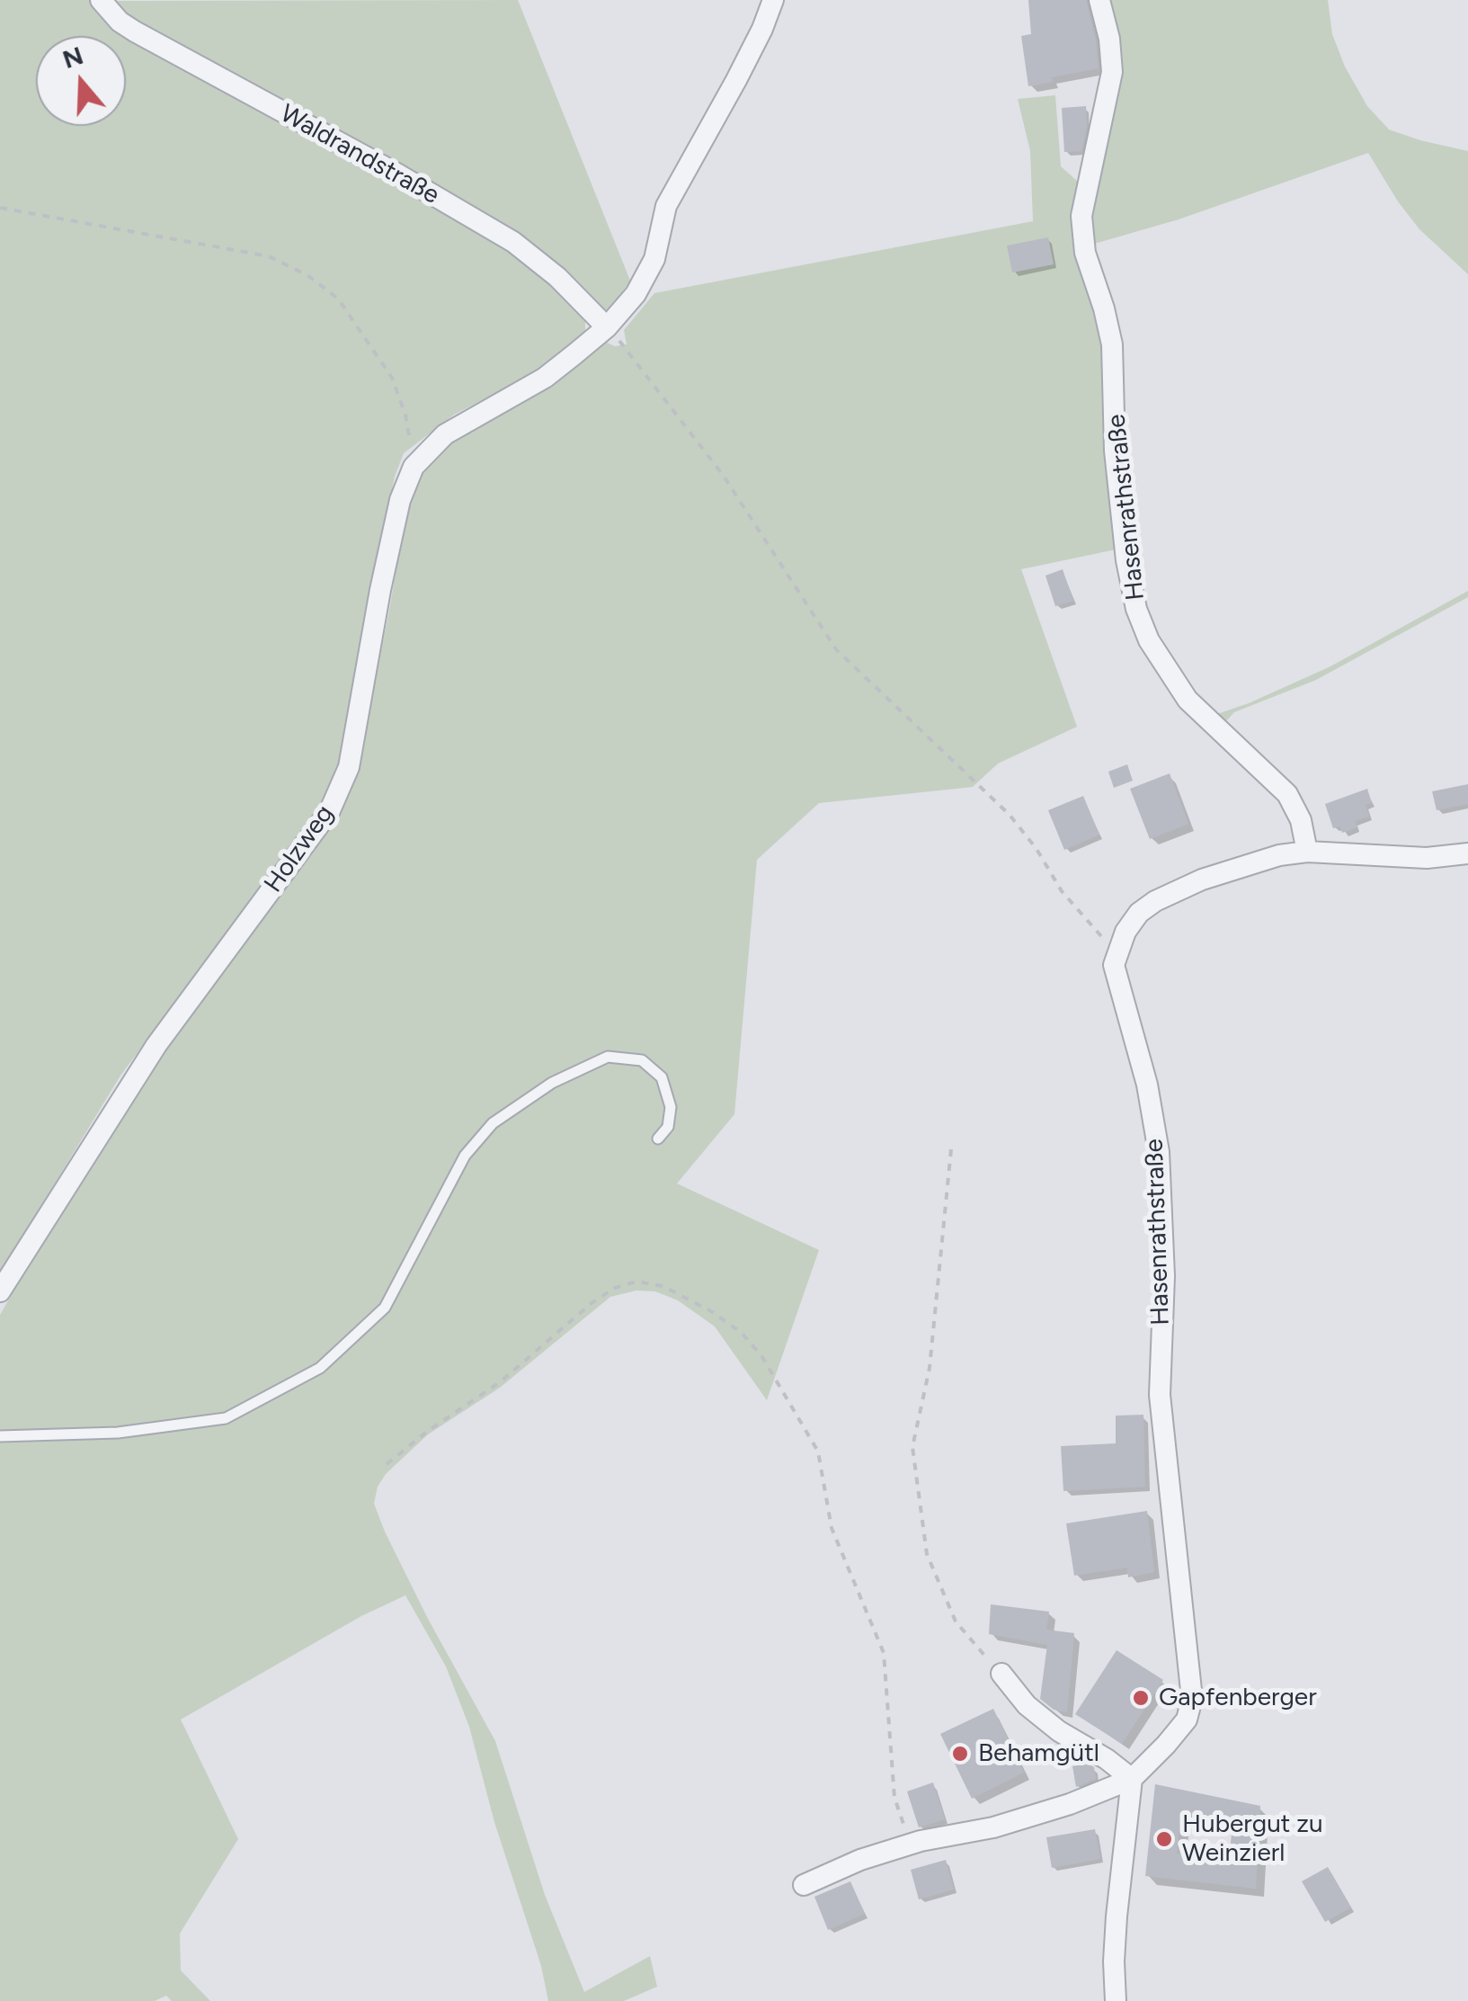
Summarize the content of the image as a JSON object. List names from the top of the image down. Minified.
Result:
{"streets":{"street":["Waldrandstraße","Hasenrathstraße","Holzweg"]},"crossings":[["Waldrandstraße","Holzweg"]],"places":["Gapfenberger","Behamgütl","Hubergut zu Weinzierl"],"north":"top"}
